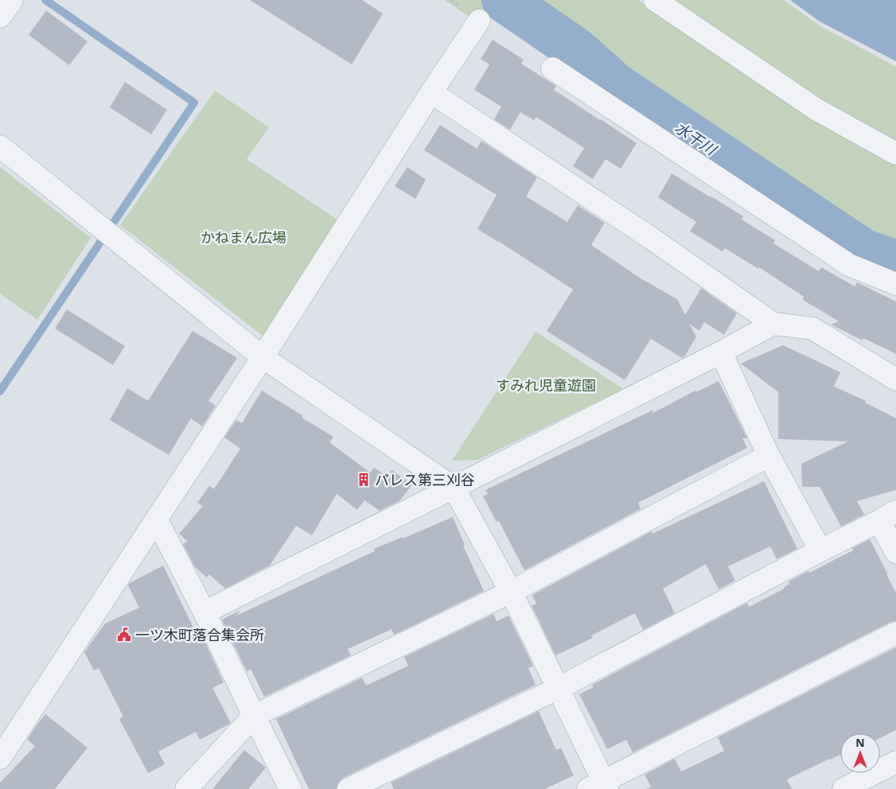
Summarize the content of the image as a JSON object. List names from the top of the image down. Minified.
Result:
{"water":["水干川"],"parks":["かねまん広場","すみれ児童遊園"],"places":{"building":["パレス第三刈谷"],"public building":["一ツ木町落合集会所"]},"north":"top"}
